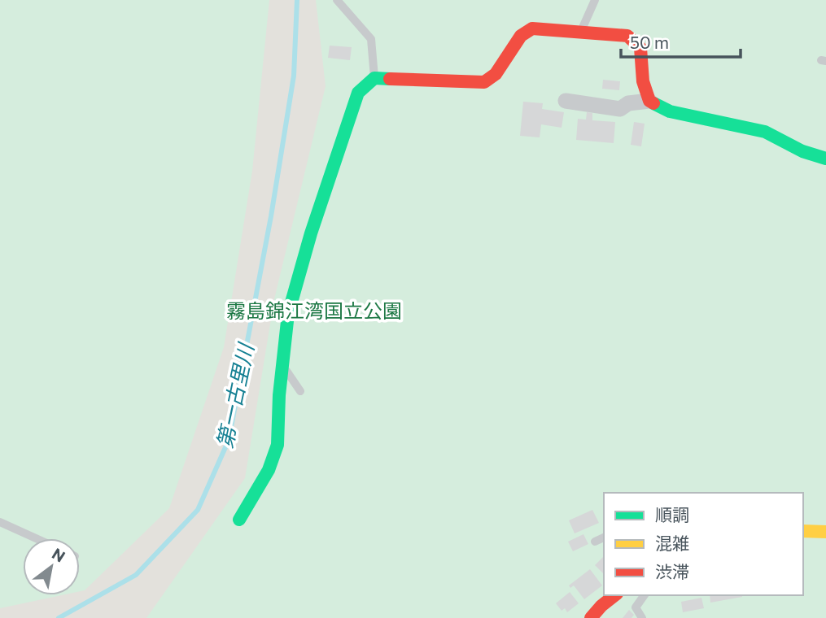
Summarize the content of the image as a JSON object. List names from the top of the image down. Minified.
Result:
{"water":["第一古里川"],"parks":["霧島錦江湾国立公園"],"legend":["順調","混雑","渋滞"],"scale_bar":"50 m","north":"top right"}
